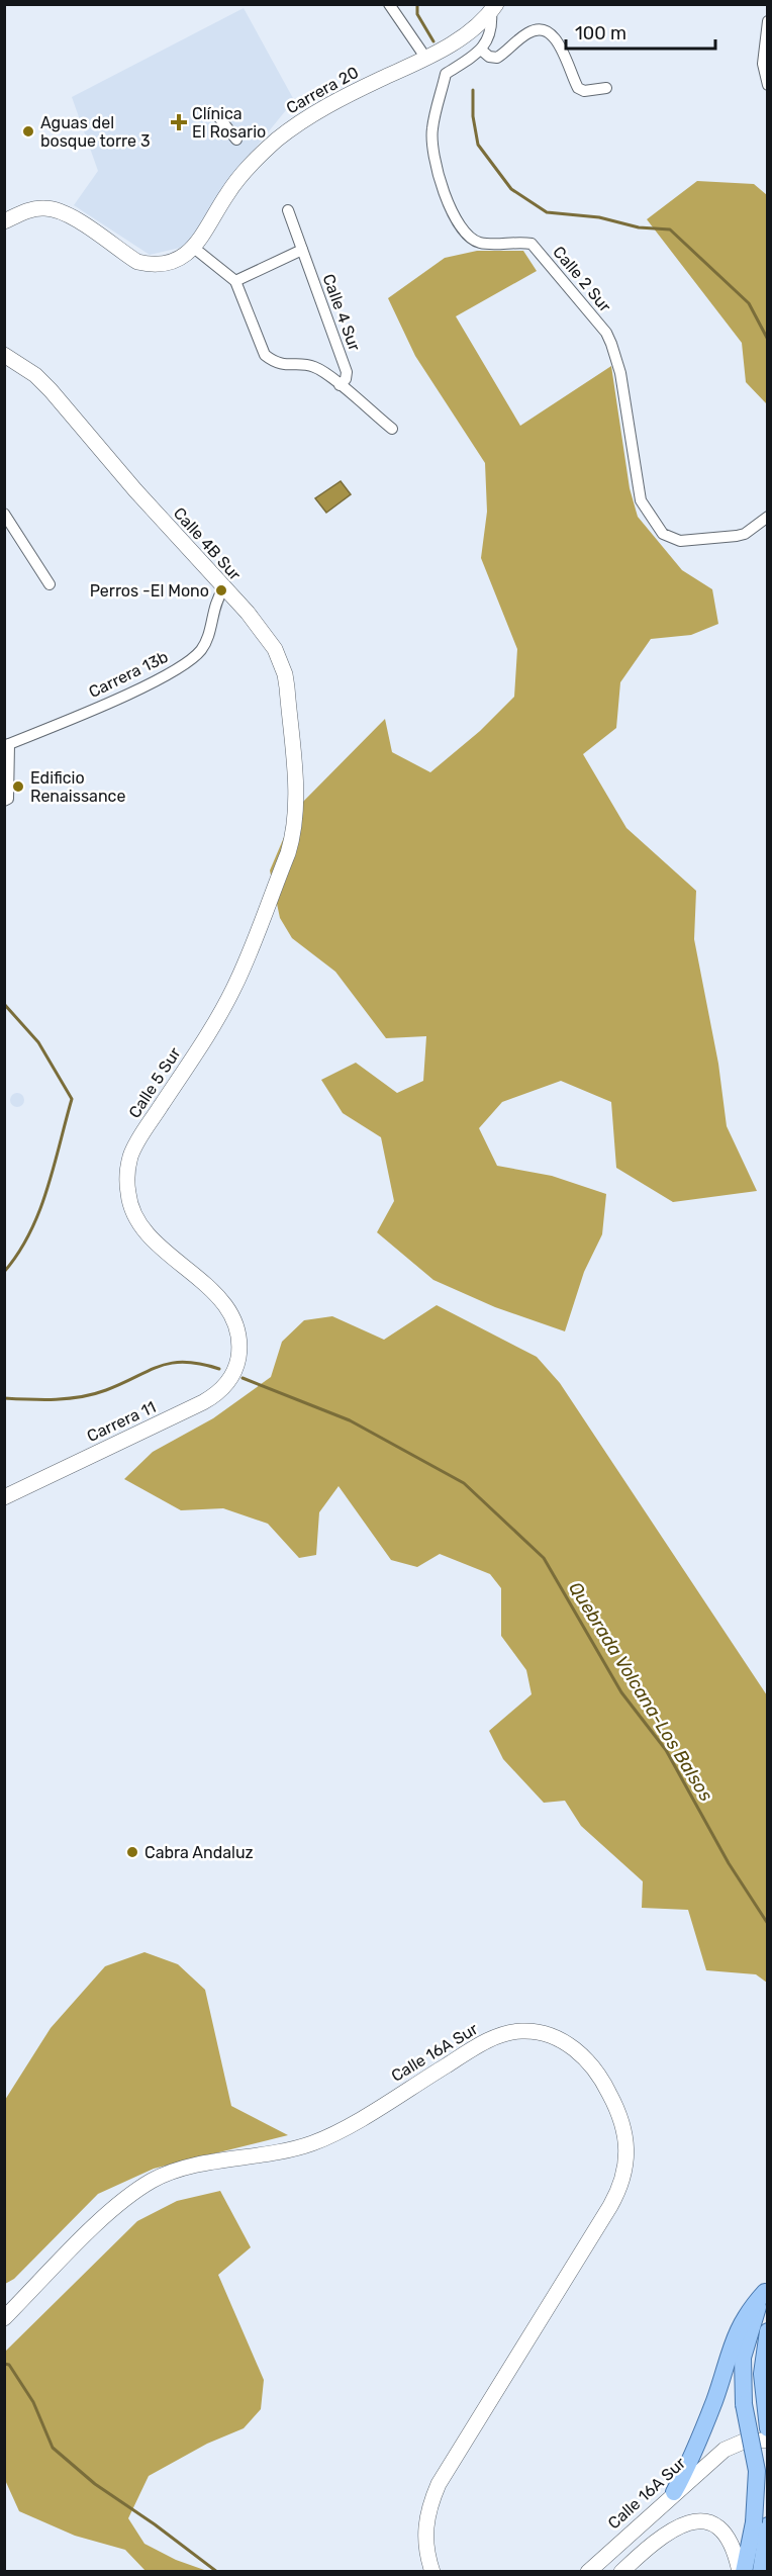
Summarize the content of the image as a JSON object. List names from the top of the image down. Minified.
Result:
{"streets":{"street":["Carrera 20","Calle 2 Sur","Calle 4 Sur","Calle 4B Sur","Carrera 13b","Calle 5 Sur","Carrera 11","Calle 16A Sur"]},"crossings":[["Calle 4B Sur","Carrera 13b"],["Calle 4B Sur","Calle 5 Sur"],["Calle 5 Sur","Carrera 11"]],"water":["Quebrada Volcana-Los Balsos"],"places":{"health":["Clínica El Rosario"],"other":["Aguas del bosque torre 3","Perros -El Mono","Edificio Renaissance","Cabra Andaluz"]},"scale_bar":"100 m"}
